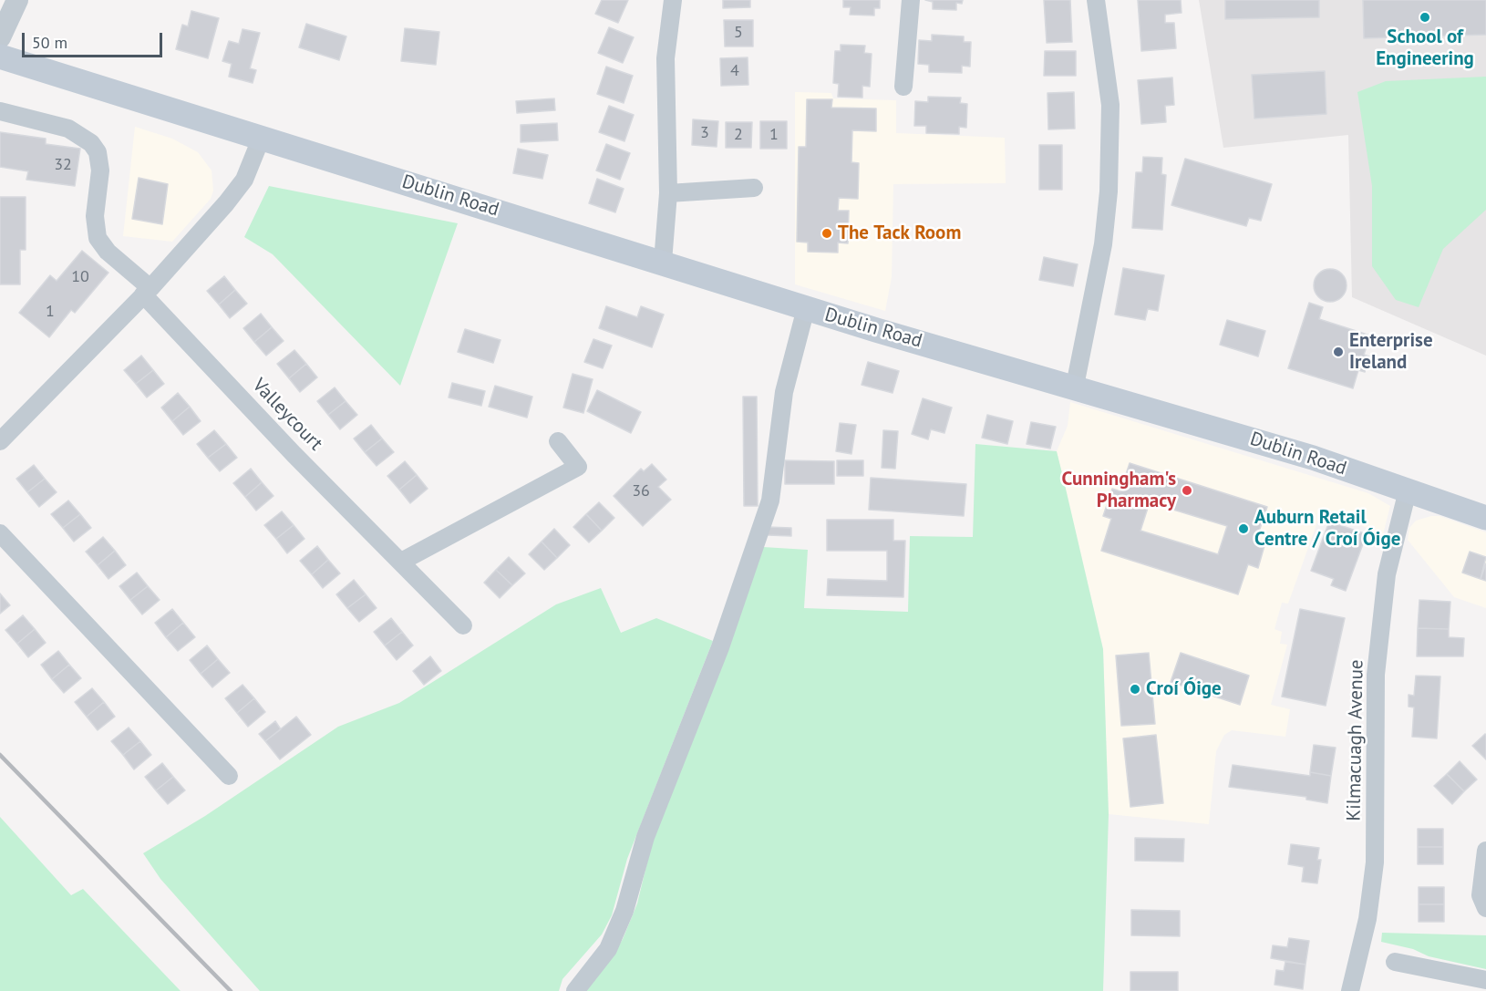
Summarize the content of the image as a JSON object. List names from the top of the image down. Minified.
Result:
{"streets":{"main road":["Dublin Road"],"street":["Valleycourt","Kilmacuagh Avenue"]},"crossings":[["Dublin Road","Kilmacuagh Avenue"]],"places":["School of Engineering","The Tack Room","Enterprise Ireland","Cunningham's Pharmacy","Auburn Retail Centre / Croí Óige","Croí Óige"],"house_numbers":["5","4","3","2","1","32","10","1","36"],"scale_bar":"50 m"}
